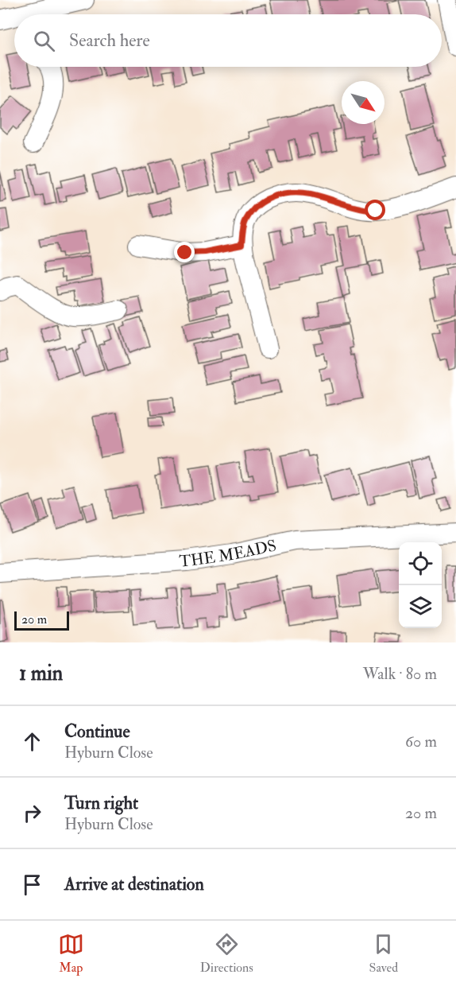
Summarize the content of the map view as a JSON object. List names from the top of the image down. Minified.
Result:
{"streets":{"street":["THE MEADS"]},"scale_bar":"20 m","north":"bottom right","page":{"search":"Search here","scale":"20 m","heading":["1 min","Walk · 80 m"],"list":[["Continue","Hyburn Close","60 m"],["Turn right","Hyburn Close","20 m"],"Arrive at destination"],"nav":["Map","Directions","Saved"]}}
